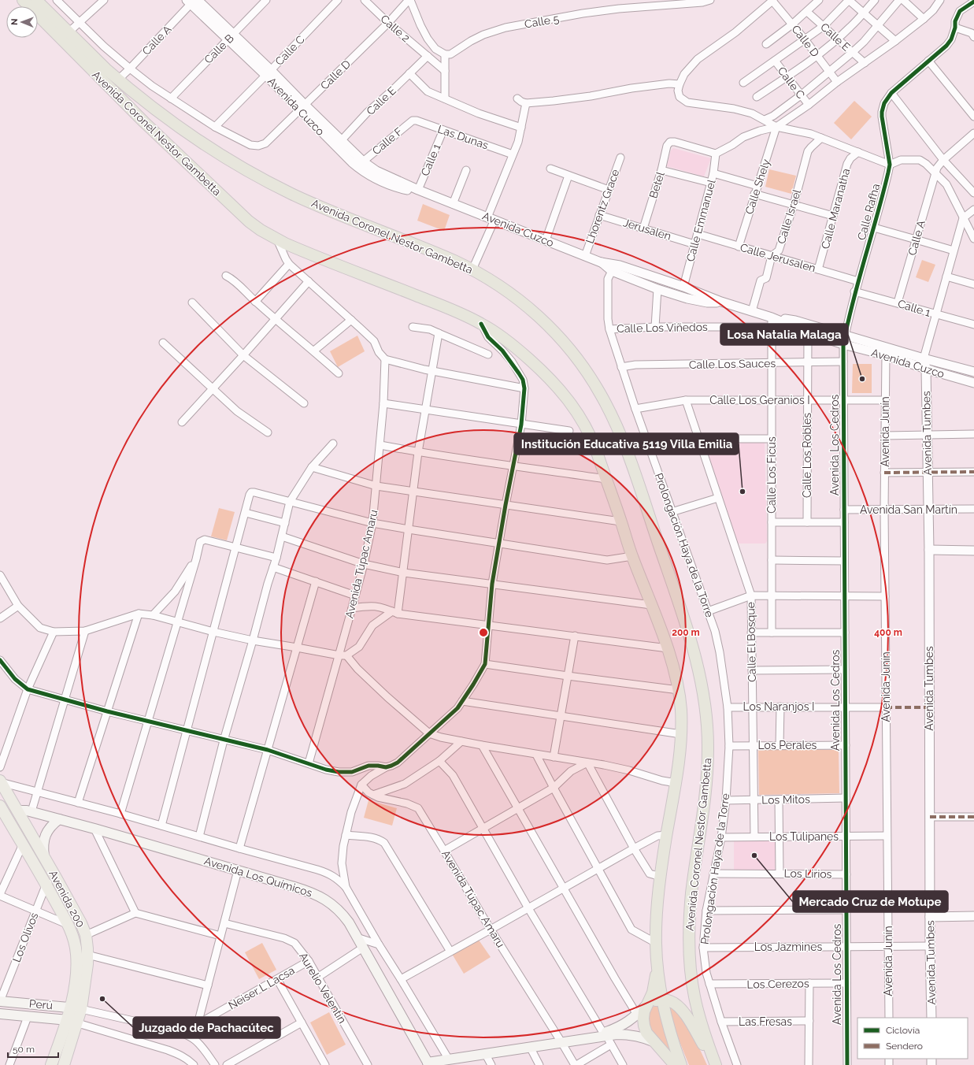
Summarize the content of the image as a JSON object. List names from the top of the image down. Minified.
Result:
{"streets":{"highway":["Avenida Coronel Nestor Gambetta"],"main road":["Avenida Los Químicos","Avenida 200","Perú"],"street":["Calle 5","Calle 2","Calle E","Calle A","Calle D","Calle B","Calle C","Avenida Cuzco","Las Dunas","Calle F","Calle 1","Betel","Calle Shely","Lhorentz Grace","Calle Maranatha","Calle Rafha","Calle Israel","Calle Emmanuel","Jerusalen","Calle Jerusalen","Calle Los Viñedos","Calle Los Sauces","Calle Los Geranios I","Avenida Junín","Avenida Tumbes","Avenida Los Cedros","Calle Los Robles","Calle Los Ficus","Avenida San Martín","Prolongación Haya de la Torre","Avenida Túpac Amaru","Calle El Bosque","Los Naranjos I","Los Perales","Los Mitos","Los Tulipanes","Los Lirios","Los Olivos","Los Jazmines","Los Cerezos","Neiser L Lacsa","Aurelio Velentin","Las Fresas"]},"crossings":[["Calle 2","Calle E"],["Calle 2","Calle D"],["Calle E","Avenida Cuzco"],["Calle A","Avenida Cuzco"],["Calle A","Avenida Coronel Nestor Gambetta"],["Calle A","Calle 1"],["Calle D","Calle C"],["Calle D","Avenida Cuzco"],["Calle B","Avenida Cuzco"],["Calle C","Avenida Cuzco"],["Avenida Cuzco","Calle F"],["Avenida Cuzco","Calle 1"],["Avenida Cuzco","Lhorentz Grace"],["Avenida Cuzco","Calle Rafha"],["Avenida Cuzco","Calle Israel"],["Avenida Cuzco","Calle Emmanuel"],["Avenida Cuzco","Avenida Junín"],["Avenida Cuzco","Avenida Tumbes"],["Avenida Cuzco","Avenida Los Cedros"],["Avenida Cuzco","Calle Los Robles"],["Avenida Cuzco","Calle Los Ficus"],["Avenida Cuzco","Prolongación Haya de la Torre"],["Las Dunas","Calle F"],["Las Dunas","Calle 1"],["Calle 1","Calle Rafha"],["Betel","Calle Emmanuel"],["Betel","Jerusalen"],["Calle Shely","Calle Jerusalen"],["Lhorentz Grace","Jerusalen"],["Calle Maranatha","Calle Jerusalen"],["Calle Rafha","Calle Jerusalen"],["Calle Rafha","Avenida Los Cedros"],["Calle Israel","Calle Jerusalen"],["Calle Emmanuel","Jerusalen"],["Calle Emmanuel","Calle Jerusalen"],["Calle Los Viñedos","Calle Los Ficus"],["Calle Los Viñedos","Prolongación Haya de la Torre"],["Calle Los Sauces","Avenida Los Cedros"],["Calle Los Sauces","Calle Los Robles"],["Calle Los Sauces","Calle Los Ficus"],["Calle Los Sauces","Prolongación Haya de la Torre"],["Calle Los Geranios I","Avenida Junín"],["Calle Los Geranios I","Avenida Los Cedros"],["Calle Los Geranios I","Calle Los Robles"],["Calle Los Geranios I","Calle Los Ficus"],["Calle Los Geranios I","Prolongación Haya de la Torre"],["Calle Los Geranios I","Calle El Bosque"],["Avenida Junín","Avenida San Martín"],["Avenida Junín","Los Naranjos I"],["Avenida Junín","Los Tulipanes"],["Avenida Junín","Los Jazmines"],["Avenida Tumbes","Avenida San Martín"],["Avenida Tumbes","Los Jazmines"],["Avenida Los Cedros","Avenida San Martín"],["Avenida Los Cedros","Los Naranjos I"],["Avenida Los Cedros","Los Perales"],["Avenida Los Cedros","Los Mitos"],["Avenida Los Cedros","Los Tulipanes"],["Avenida Los Cedros","Los Lirios"],["Avenida Los Cedros","Los Jazmines"],["Avenida Los Cedros","Los Cerezos"],["Prolongación Haya de la Torre","Los Naranjos I"],["Prolongación Haya de la Torre","Los Perales"],["Prolongación Haya de la Torre","Los Mitos"],["Prolongación Haya de la Torre","Los Tulipanes"],["Prolongación Haya de la Torre","Los Lirios"],["Prolongación Haya de la Torre","Los Jazmines"],["Prolongación Haya de la Torre","Los Cerezos"],["Prolongación Haya de la Torre","Las Fresas"],["Calle El Bosque","Los Naranjos I"],["Calle El Bosque","Los Perales"],["Calle El Bosque","Los Mitos"],["Calle El Bosque","Los Tulipanes"],["Avenida Los Químicos","Avenida 200"],["Avenida 200","Los Olivos"],["Avenida 200","Perú"],["Los Olivos","Perú"],["Neiser L Lacsa","Aurelio Velentin"]],"places":["Losa Natalia Malaga","Institución Educativa 5119 Villa Emilia","Mercado Cruz de Motupe","Juzgado de Pachacútec"],"legend":["Ciclovía","Sendero"],"scale_bar":"50 m","north":"left","rings":["200 m","400 m"]}
